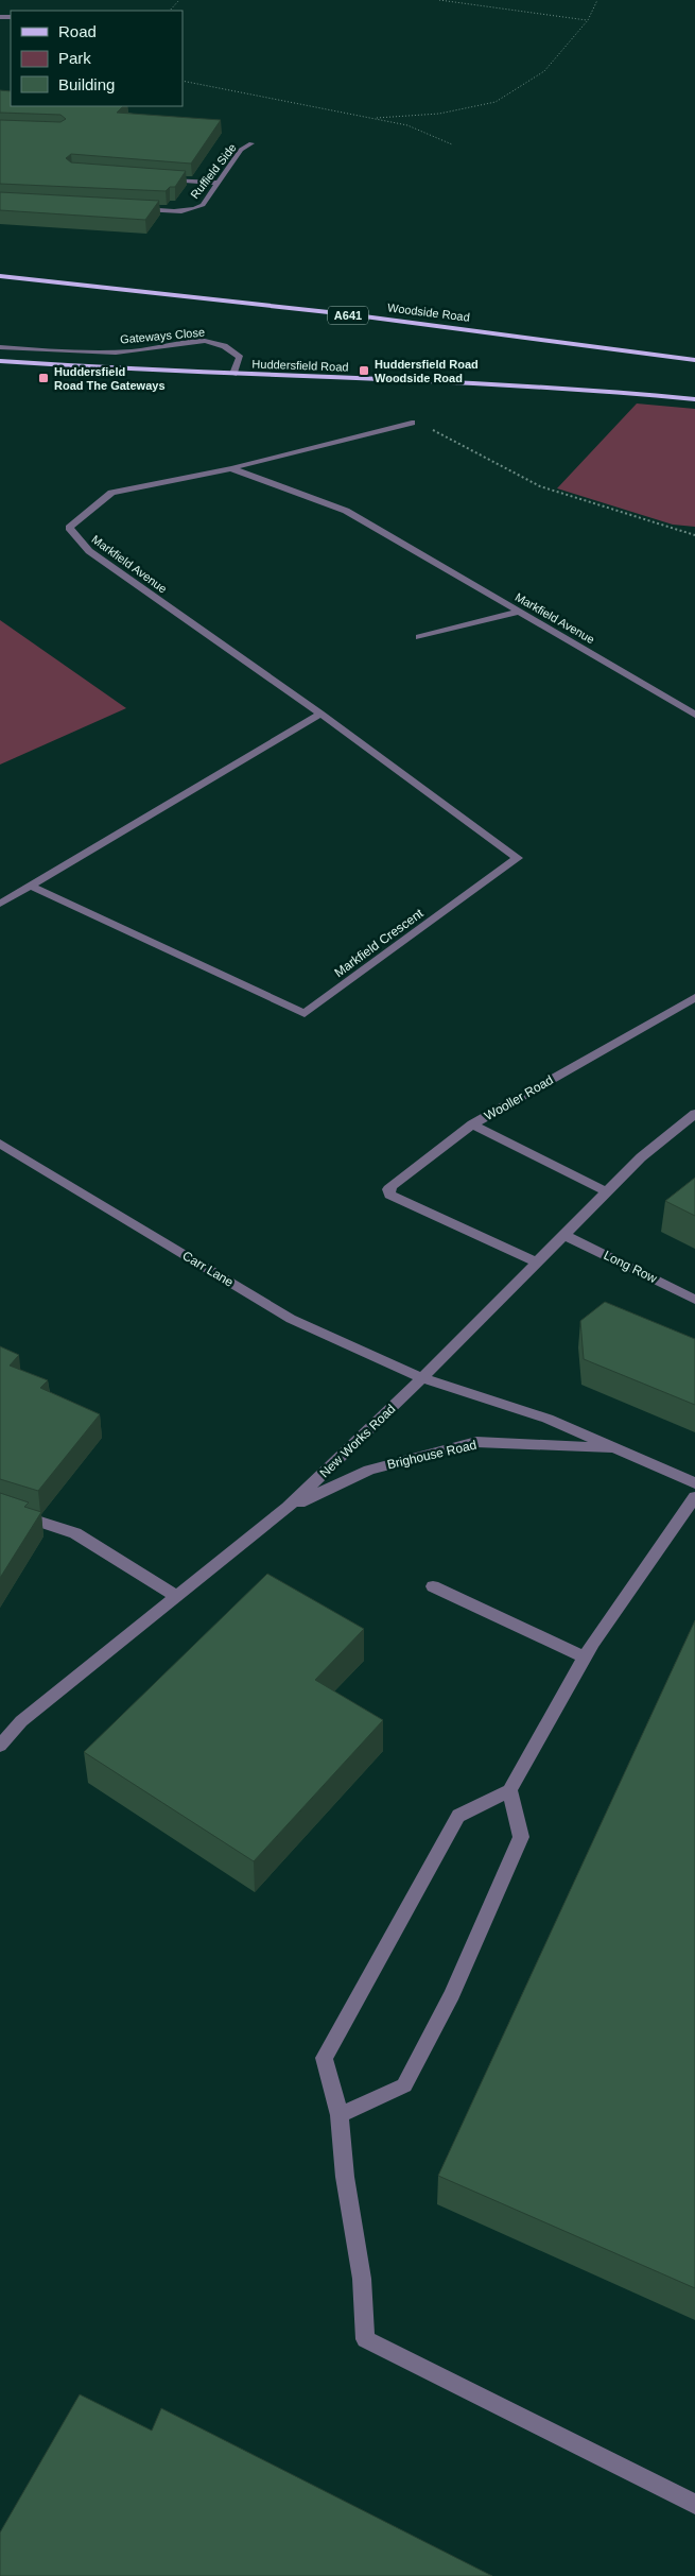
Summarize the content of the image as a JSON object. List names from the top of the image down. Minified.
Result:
{"streets":{"main road":["Woodside Road","A641","Huddersfield Road"],"street":["Ruffield Side","Gateways Close","Markfield Avenue","Markfield Crescent","Wooller Road","Long Row","Carr Lane","New Works Road","Brighouse Road"]},"crossings":[["Gateways Close","Huddersfield Road"],["Markfield Avenue","Markfield Crescent"],["Wooller Road","New Works Road"],["Long Row","New Works Road"],["Carr Lane","New Works Road"],["Carr Lane","Brighouse Road"],["New Works Road","Brighouse Road"]],"places":{"transit":["Huddersfield Road Woodside Road","Huddersfield Road The Gateways"]},"legend":["Road","Park","Building"]}
